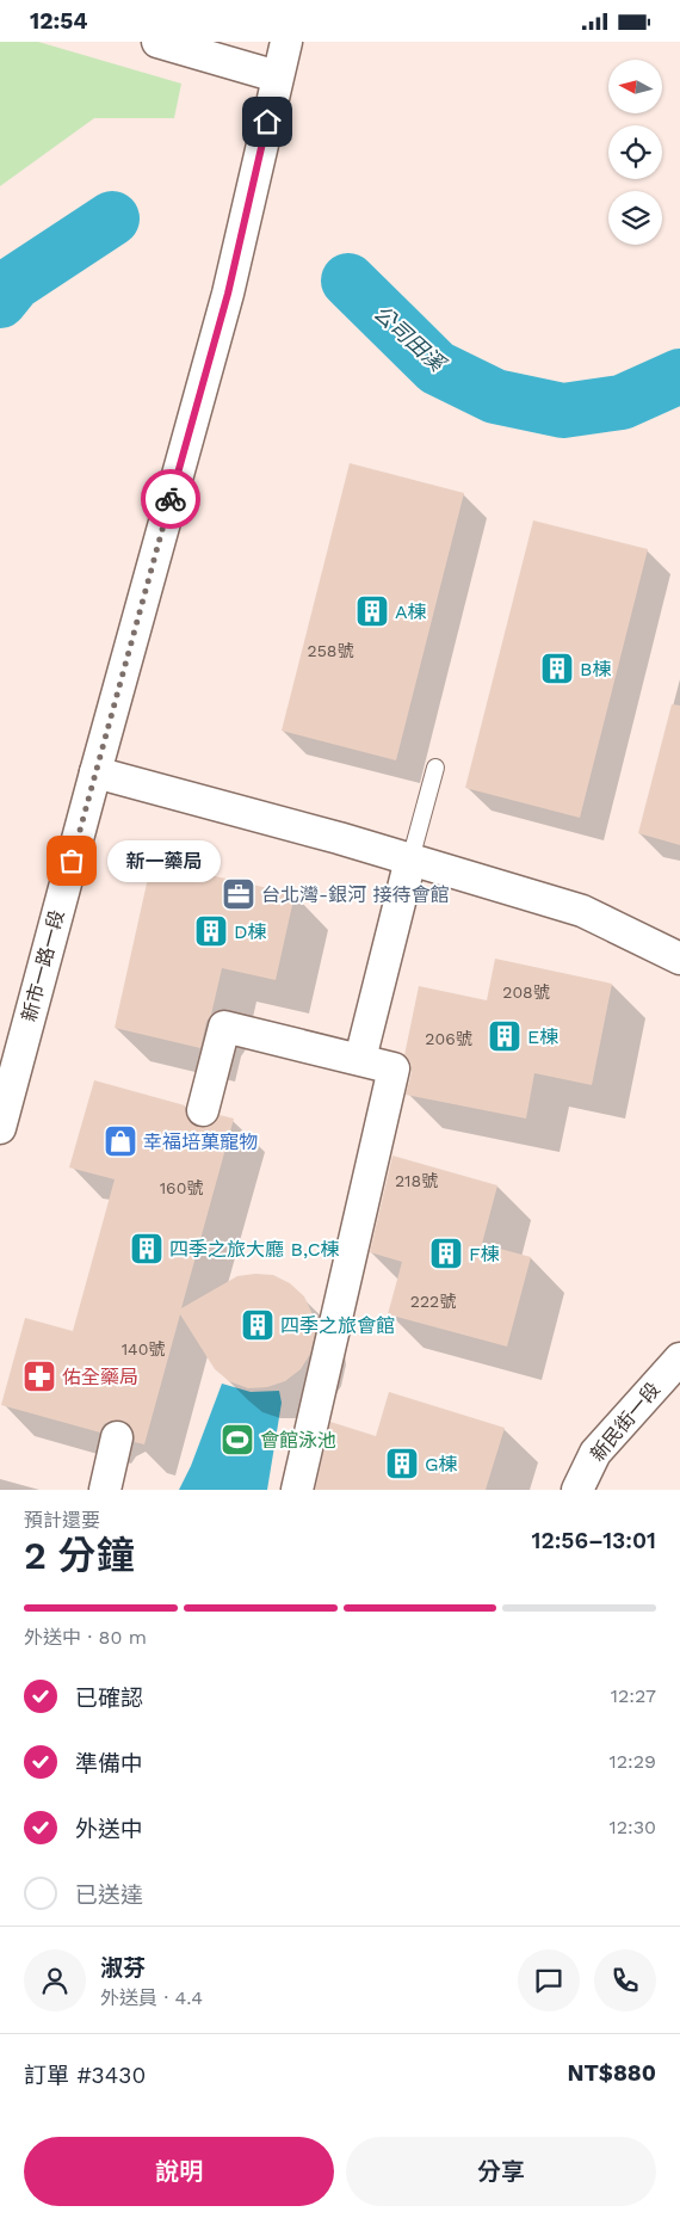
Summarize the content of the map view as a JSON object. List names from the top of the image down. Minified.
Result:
{"streets":{"street":["新市一路一段","新民街一段"]},"water":["公司田溪"],"places":{"building":["A棟","B棟","D棟","E棟","四季之旅大廳 B,C棟","F棟","四季之旅會館","G棟"],"other":["新一藥局"],"office":["台北灣-銀河 接待會館"],"shop":["幸福培菓寵物"],"pharmacy":["佑全藥局"],"sports":["會館泳池"]},"house_numbers":["258號","208號","206號","218號","160號","222號","140號"],"north":"left","page":{"status":"12:54","bubble":"新一藥局","heading":["2 分鐘","預計還要","12:56–13:01"],"panel":["淑芬","外送員 · 4.4","訂單 #3430","NT$880"],"bar":"外送中 · 80 m","list":[["已確認","12:27"],["準備中","12:29"],["外送中","12:30"],"已送達"],"buttons":["說明","分享"]}}
